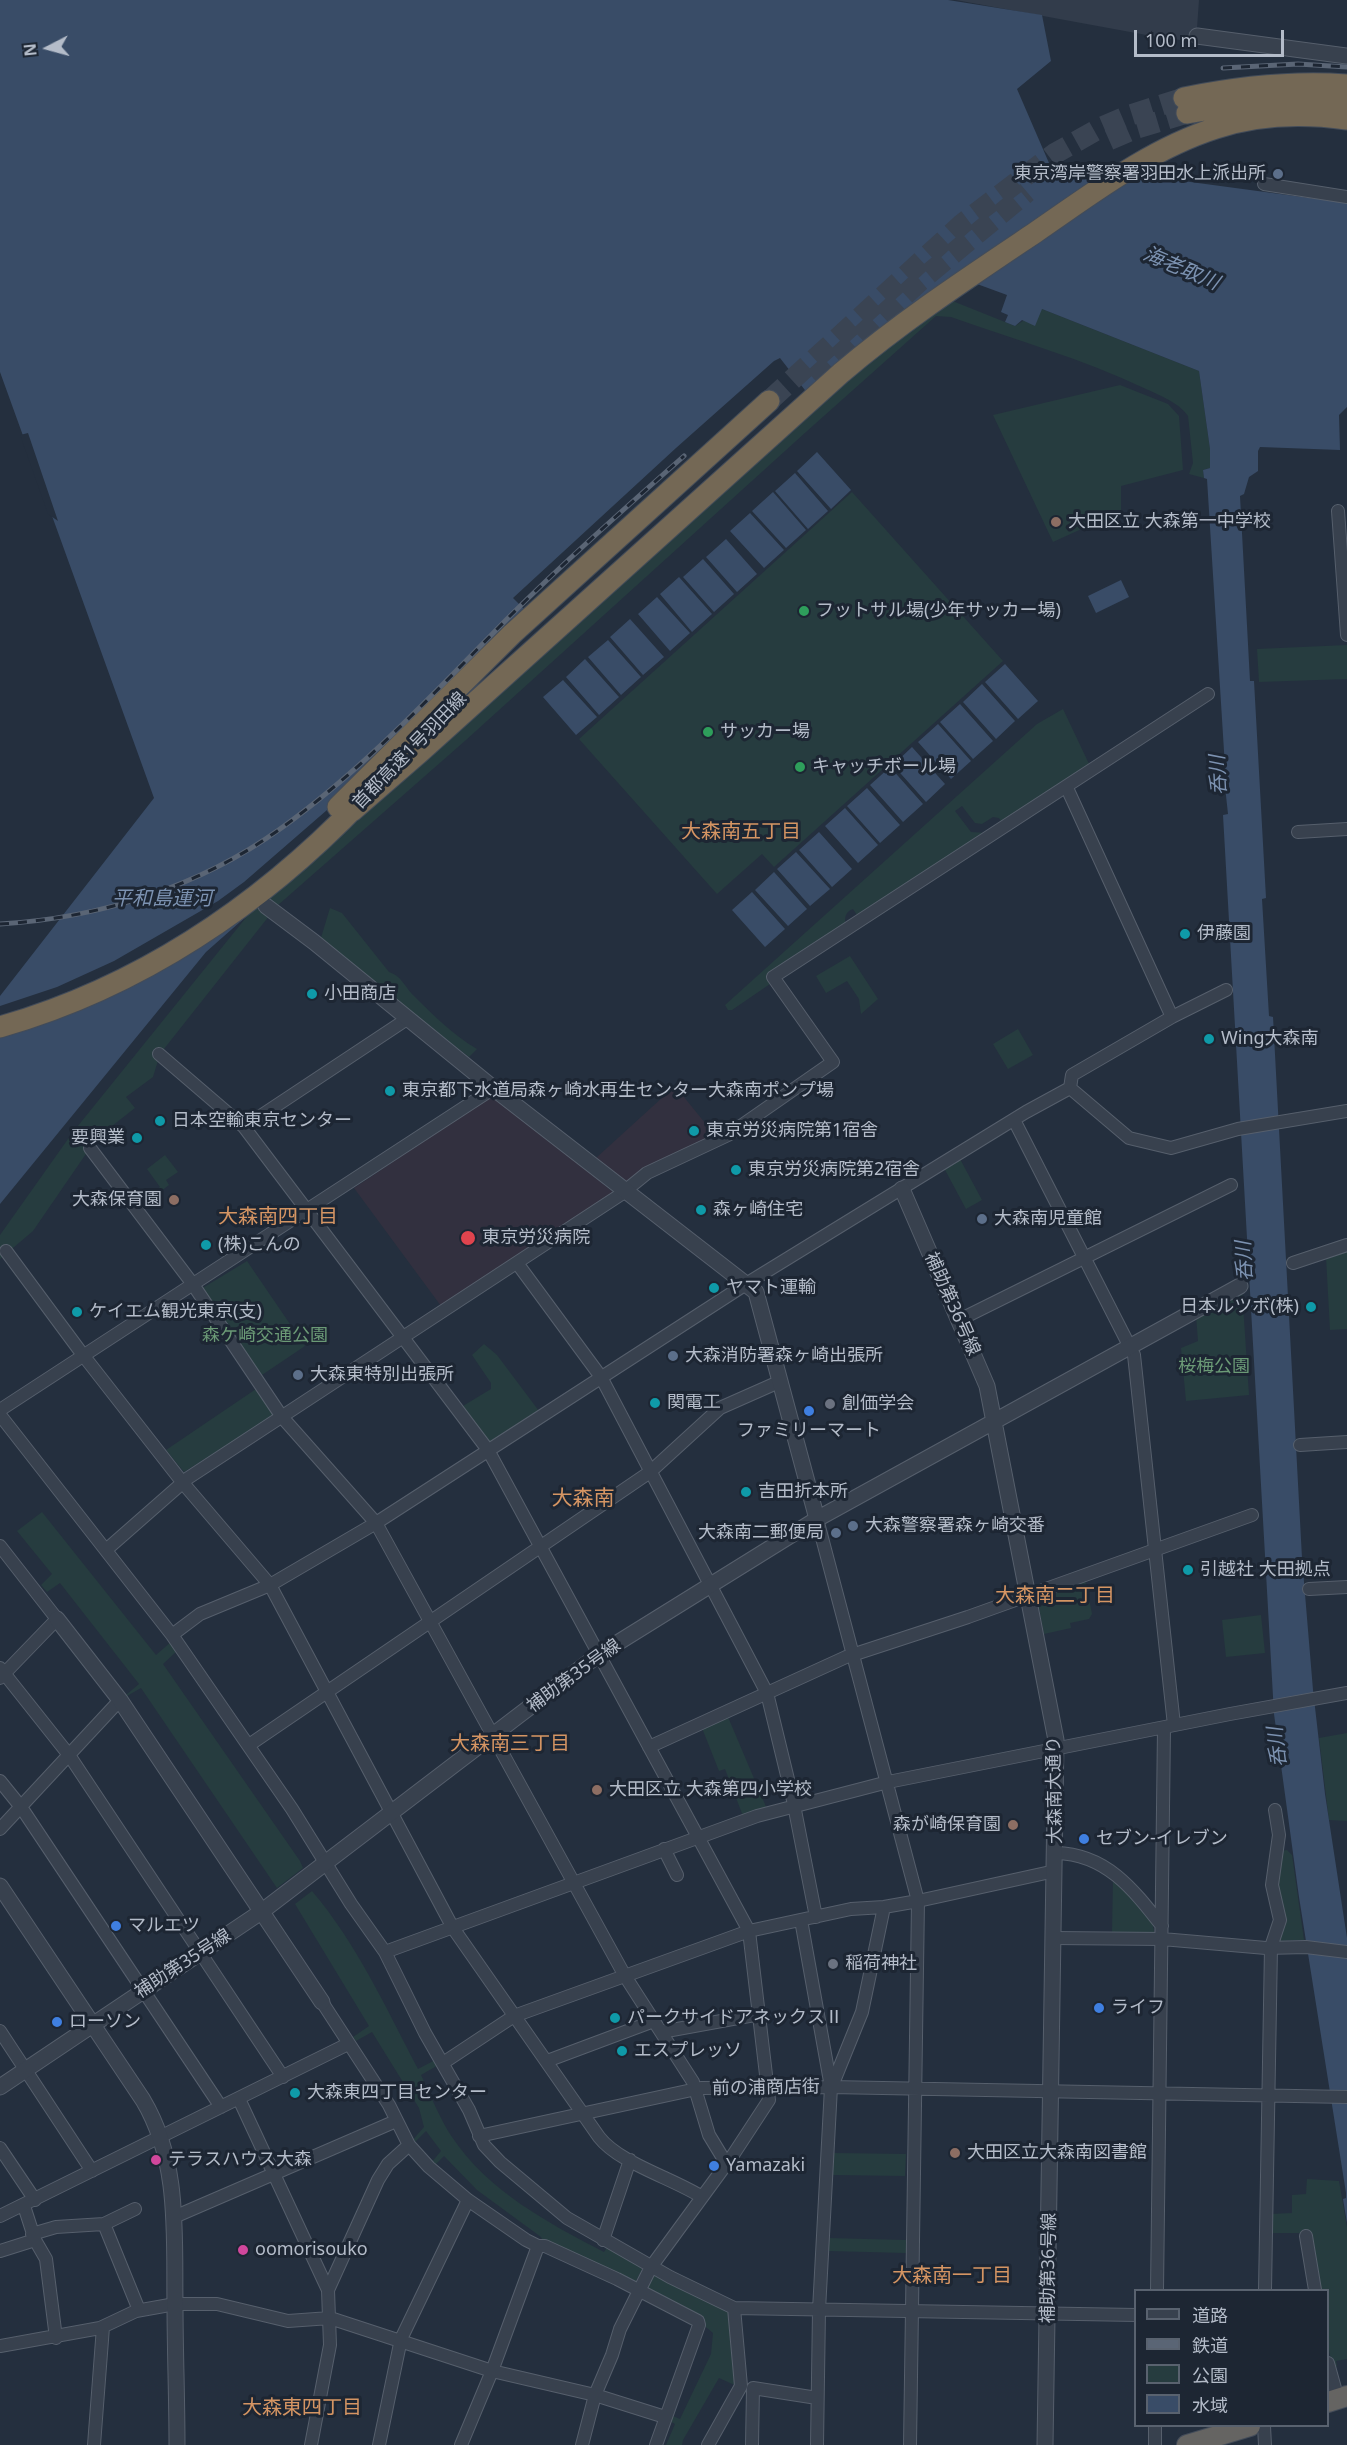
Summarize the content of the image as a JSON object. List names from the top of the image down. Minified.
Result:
{"streets":{"highway":["首都高速1号羽田線"],"street":["補助第36号線","補助第35号線","大森南大通り","前の浦商店街"]},"crossings":[["補助第36号線","補助第35号線"],["補助第36号線","大森南大通り"],["補助第36号線","前の浦商店街"],["補助第35号線","大森南大通り"],["大森南大通り","前の浦商店街"]],"districts":["大森南五丁目","大森南四丁目","大森南","大森南二丁目","大森南三丁目","大森南一丁目","大森東四丁目"],"water":["海老取川","呑川","平和島運河"],"parks":["森ケ崎交通公園","桜梅公園"],"places":["東京湾岸警察署羽田水上派出所","大田区立 大森第一中学校","フットサル場(少年サッカー場)","サッカー場","キャッチボール場","伊藤園","小田商店","Wing大森南","東京都下水道局森ヶ崎水再生センター大森南ポンプ場","日本空輸東京センター","東京労災病院第1宿舎","要興業","東京労災病院第2宿舎","大森保育園","森ヶ崎住宅","大森南児童館","東京労災病院","(株)こんの","ヤマト運輸","日本ルツボ(株)","ケイエム観光東京(支)","大森消防署森ヶ崎出張所","大森東特別出張所","関電工","創価学会","ファミリーマート","吉田折本所","大森警察署森ヶ崎交番","大森南二郵便局","引越社 大田拠点","大田区立 大森第四小学校","森が崎保育園","セブン-イレブン","マルエツ","稲荷神社","ライフ","パークサイドアネックスⅡ","ローソン","エスプレッソ","大森東四丁目センター","大田区立大森南図書館","テラスハウス大森","Yamazaki","oomorisouko"],"legend":["道路","鉄道","公園","水域"],"scale_bar":"100 m","north":"left"}
